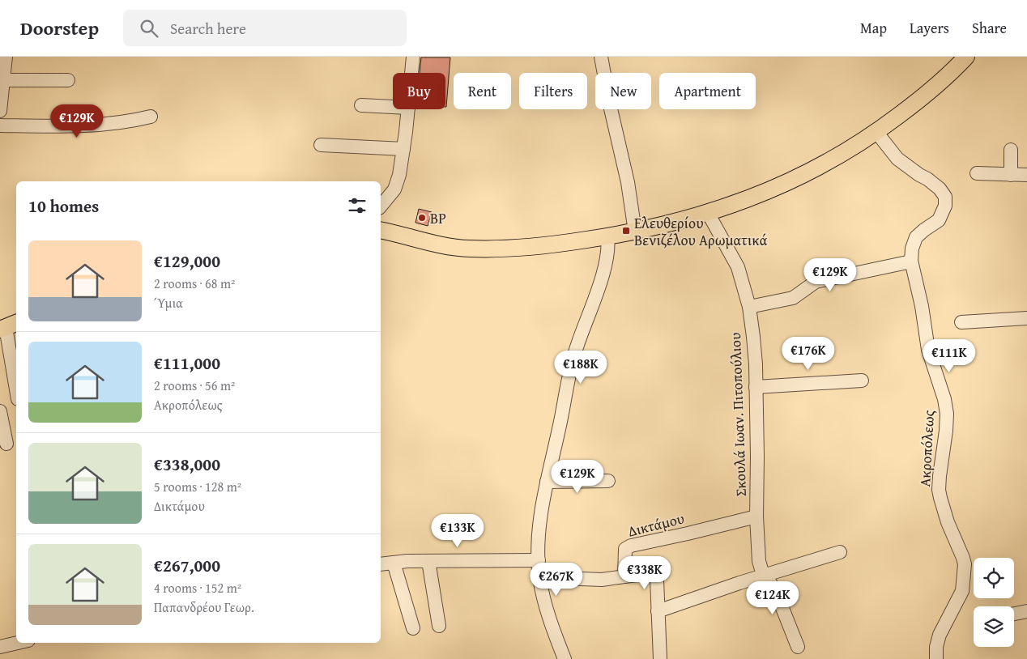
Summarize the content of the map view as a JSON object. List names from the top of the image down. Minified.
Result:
{"streets":{"street":["Σκουλά Ιωαν. Πιτοπούλιου","Ακροπόλεως","Δικτάμου"]},"crossings":[["Σκουλά Ιωαν. Πιτοπούλιου","Δικτάμου"]],"places":{"other":["BP"],"transit":["Ελευθερίου Βενιζέλου Αρωματικά"]},"page":{"header":"Doorstep","search":"Search here","nav":["Map","Layers","Share"],"chip":["Buy","Rent","Filters","New","Apartment"],"price":["€129K","€129K","€176K","€111K","€188K","€129K","€133K","€338K","€267K","€124K"],"heading":"10 homes","list":[{"name":"€129,000","note":"2 rooms · 68 m² · Ύμια"},{"name":"€111,000","note":"2 rooms · 56 m² · Ακροπόλεως"},{"name":"€338,000","note":"5 rooms · 128 m² · Δικτάμου"},{"name":"€267,000","note":"4 rooms · 152 m² · Παπανδρέου Γεωρ."}]}}
